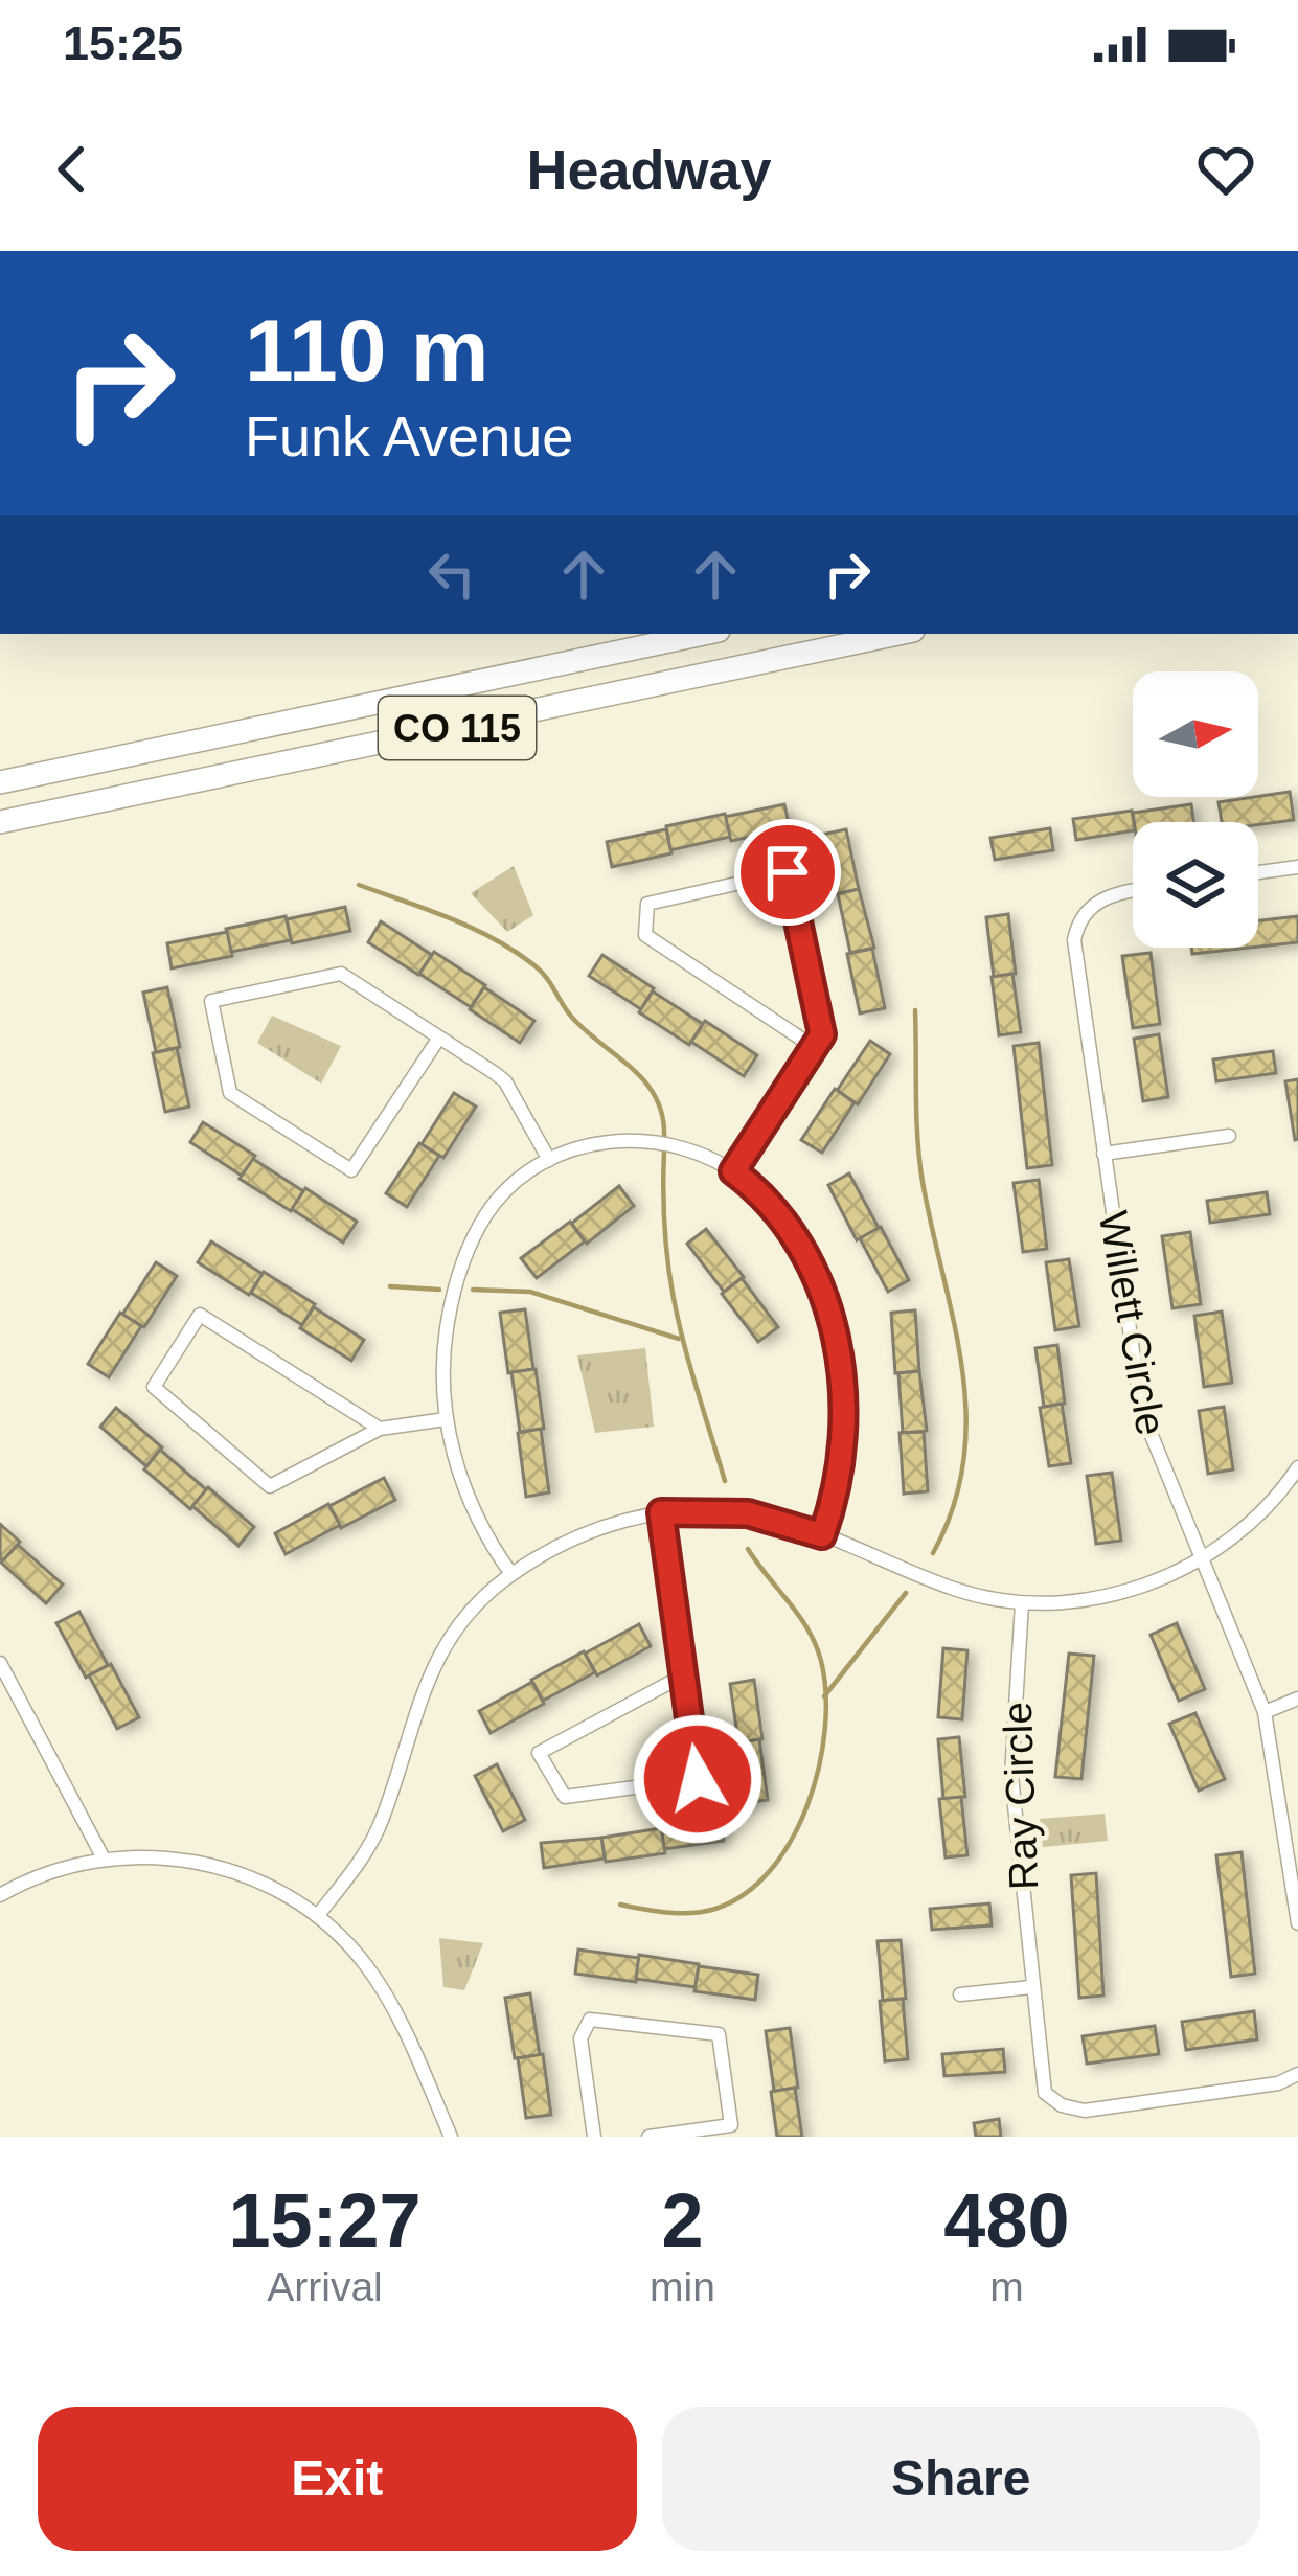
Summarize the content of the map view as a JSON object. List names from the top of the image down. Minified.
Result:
{"streets":{"highway":["CO 115"],"street":["Willett Circle","Ray Circle"]},"north":"right","page":{"status":"15:25","header":"Headway","turn":["110 m","Funk Avenue"],"eta":["15:27","Arrival","2","min","480","m"],"buttons":["Exit","Share"]}}
